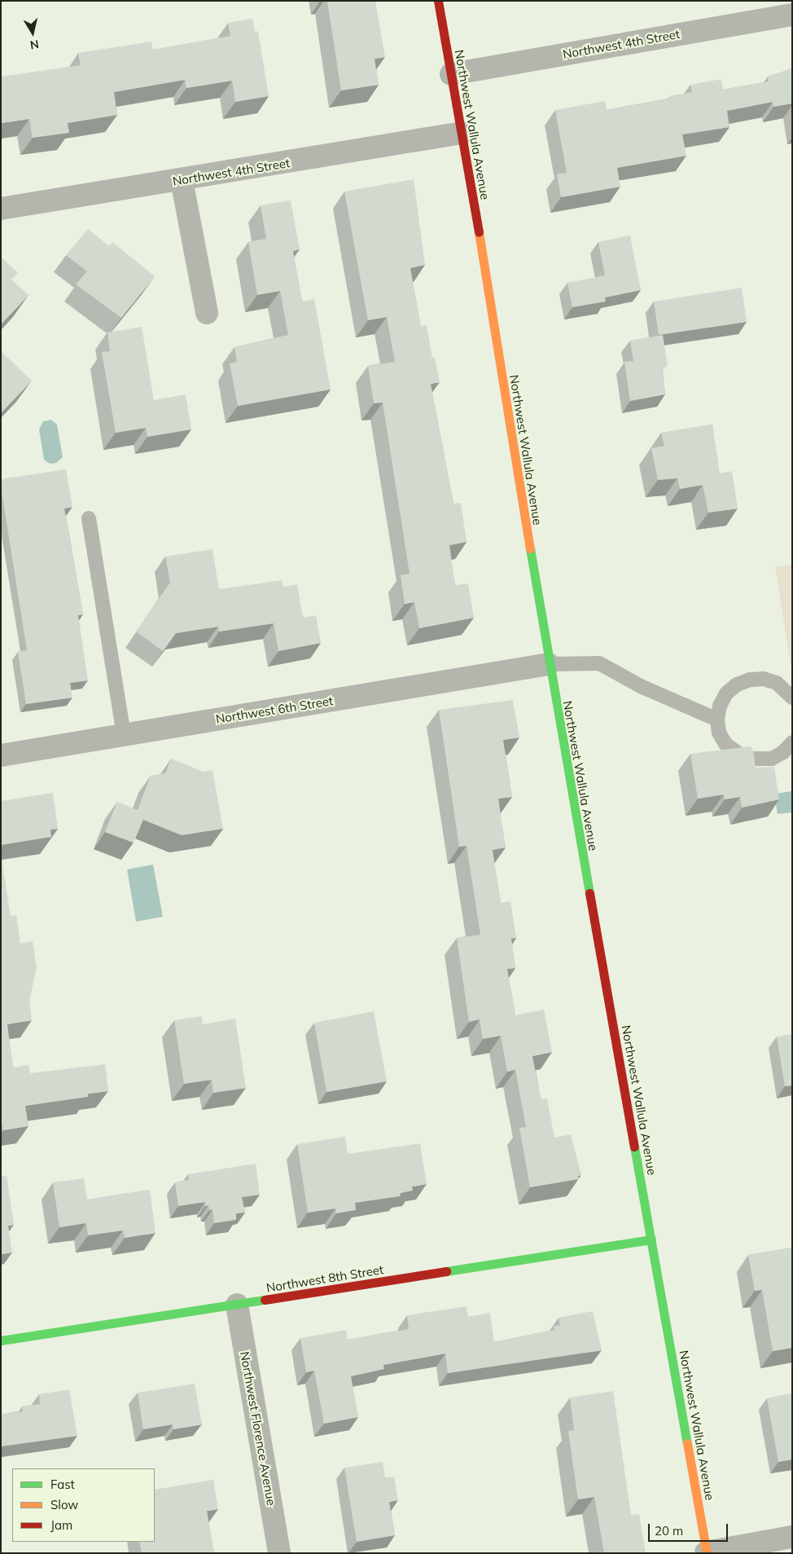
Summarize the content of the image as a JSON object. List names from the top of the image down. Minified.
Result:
{"streets":{"street":["Northwest 4th Street","Northwest Wallula Avenue","Northwest 6th Street","Northwest 8th Street","Northwest Florence Avenue"]},"crossings":[["Northwest 4th Street","Northwest Wallula Avenue"],["Northwest Wallula Avenue","Northwest 6th Street"],["Northwest Wallula Avenue","Northwest 8th Street"],["Northwest 8th Street","Northwest Florence Avenue"]],"legend":["Fast","Slow","Jam"],"scale_bar":"20 m","north":"bottom"}
